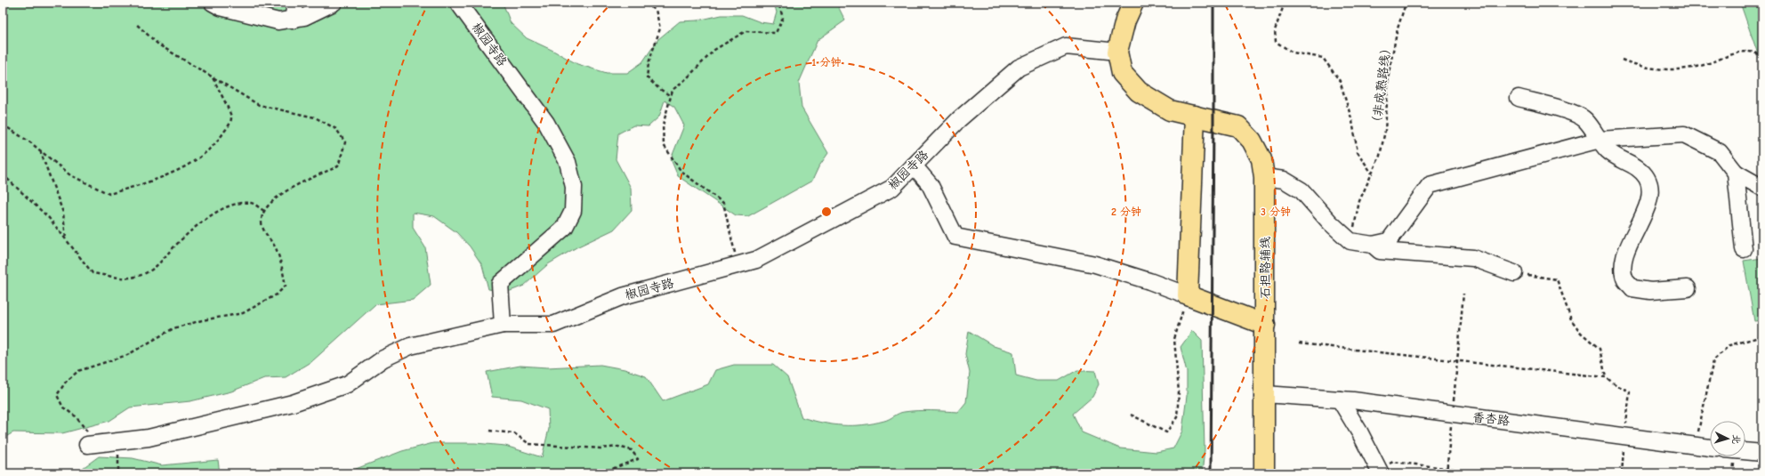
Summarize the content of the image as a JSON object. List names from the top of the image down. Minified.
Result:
{"streets":{"main road":["石担路辅线"],"street":["椒园寺路","香杏路"],"path":["（非成熟路线）"]},"crossings":[["椒园寺路","石担路辅线"],["石担路辅线","香杏路"]],"north":"right","rings":["1 分钟","2 分钟","3 分钟"]}
